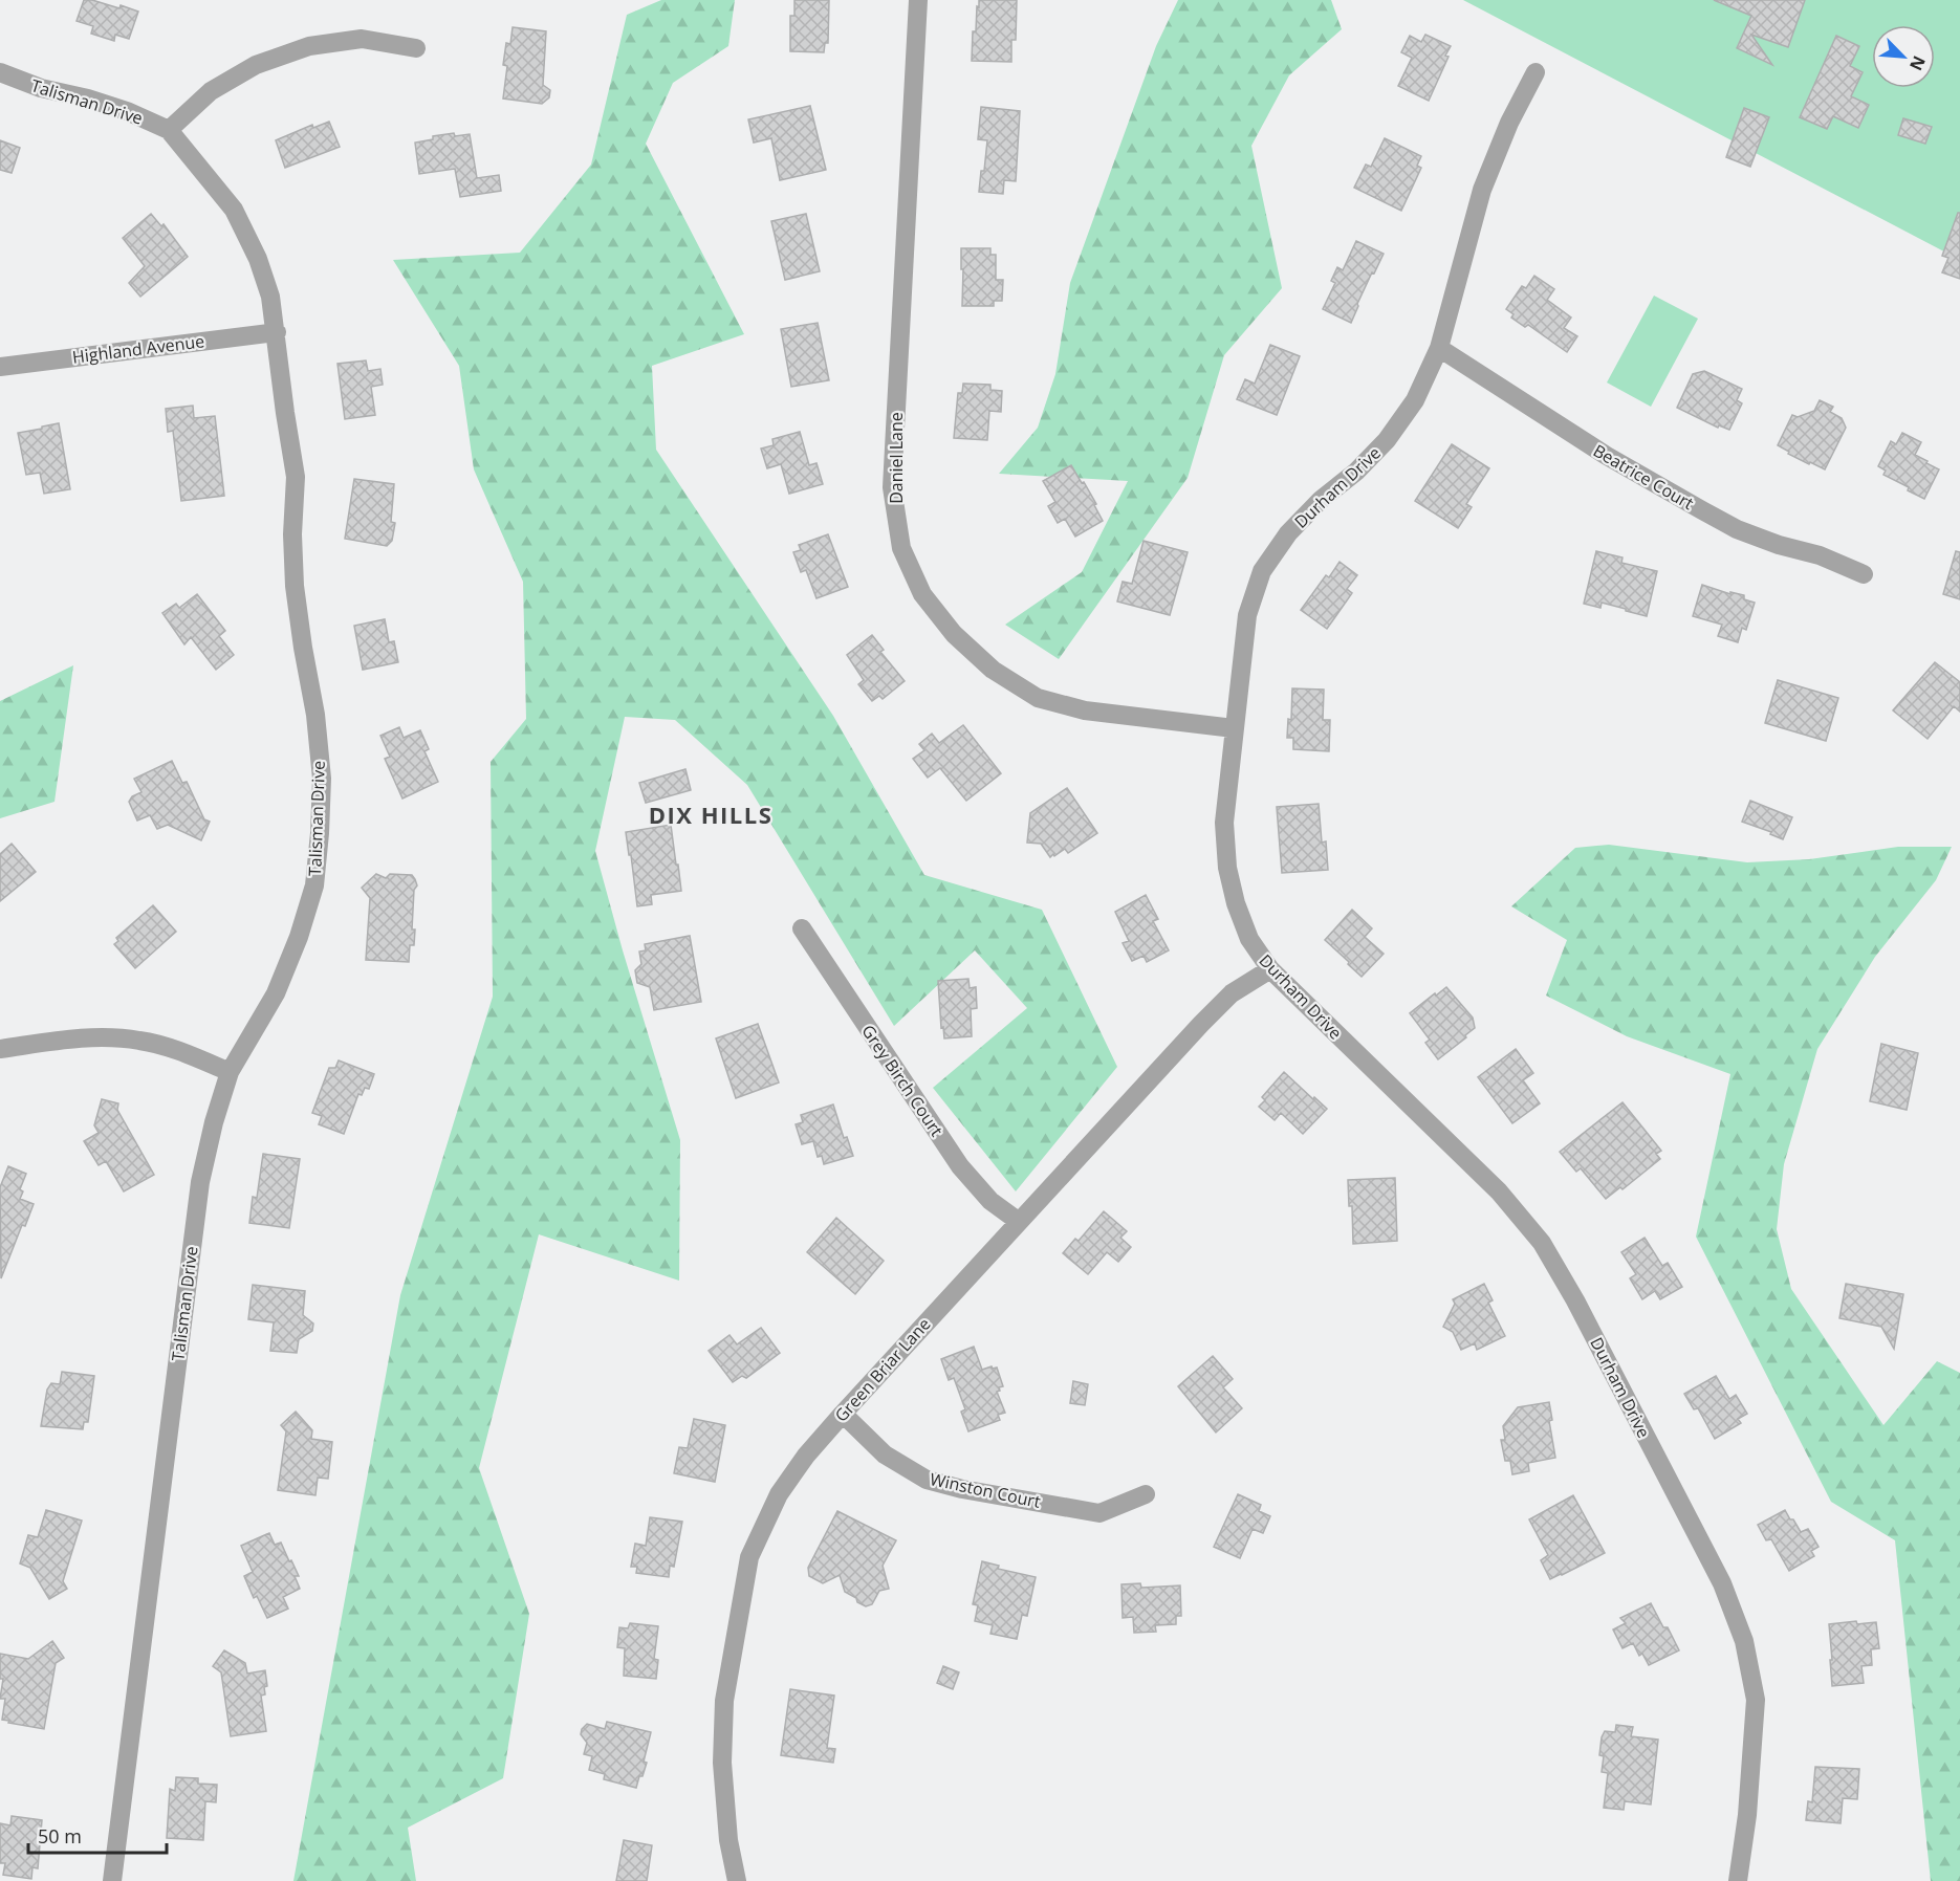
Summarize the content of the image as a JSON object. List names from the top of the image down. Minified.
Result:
{"streets":{"street":["Talisman Drive","Highland Avenue","Daniel Lane","Beatrice Court","Durham Drive","Grey Birch Court","Green Briar Lane","Winston Court"]},"crossings":[["Talisman Drive","Highland Avenue"],["Daniel Lane","Durham Drive"],["Beatrice Court","Durham Drive"],["Durham Drive","Green Briar Lane"],["Grey Birch Court","Green Briar Lane"],["Green Briar Lane","Winston Court"]],"districts":["DIX HILLS"],"scale_bar":"50 m","north":"bottom right"}
